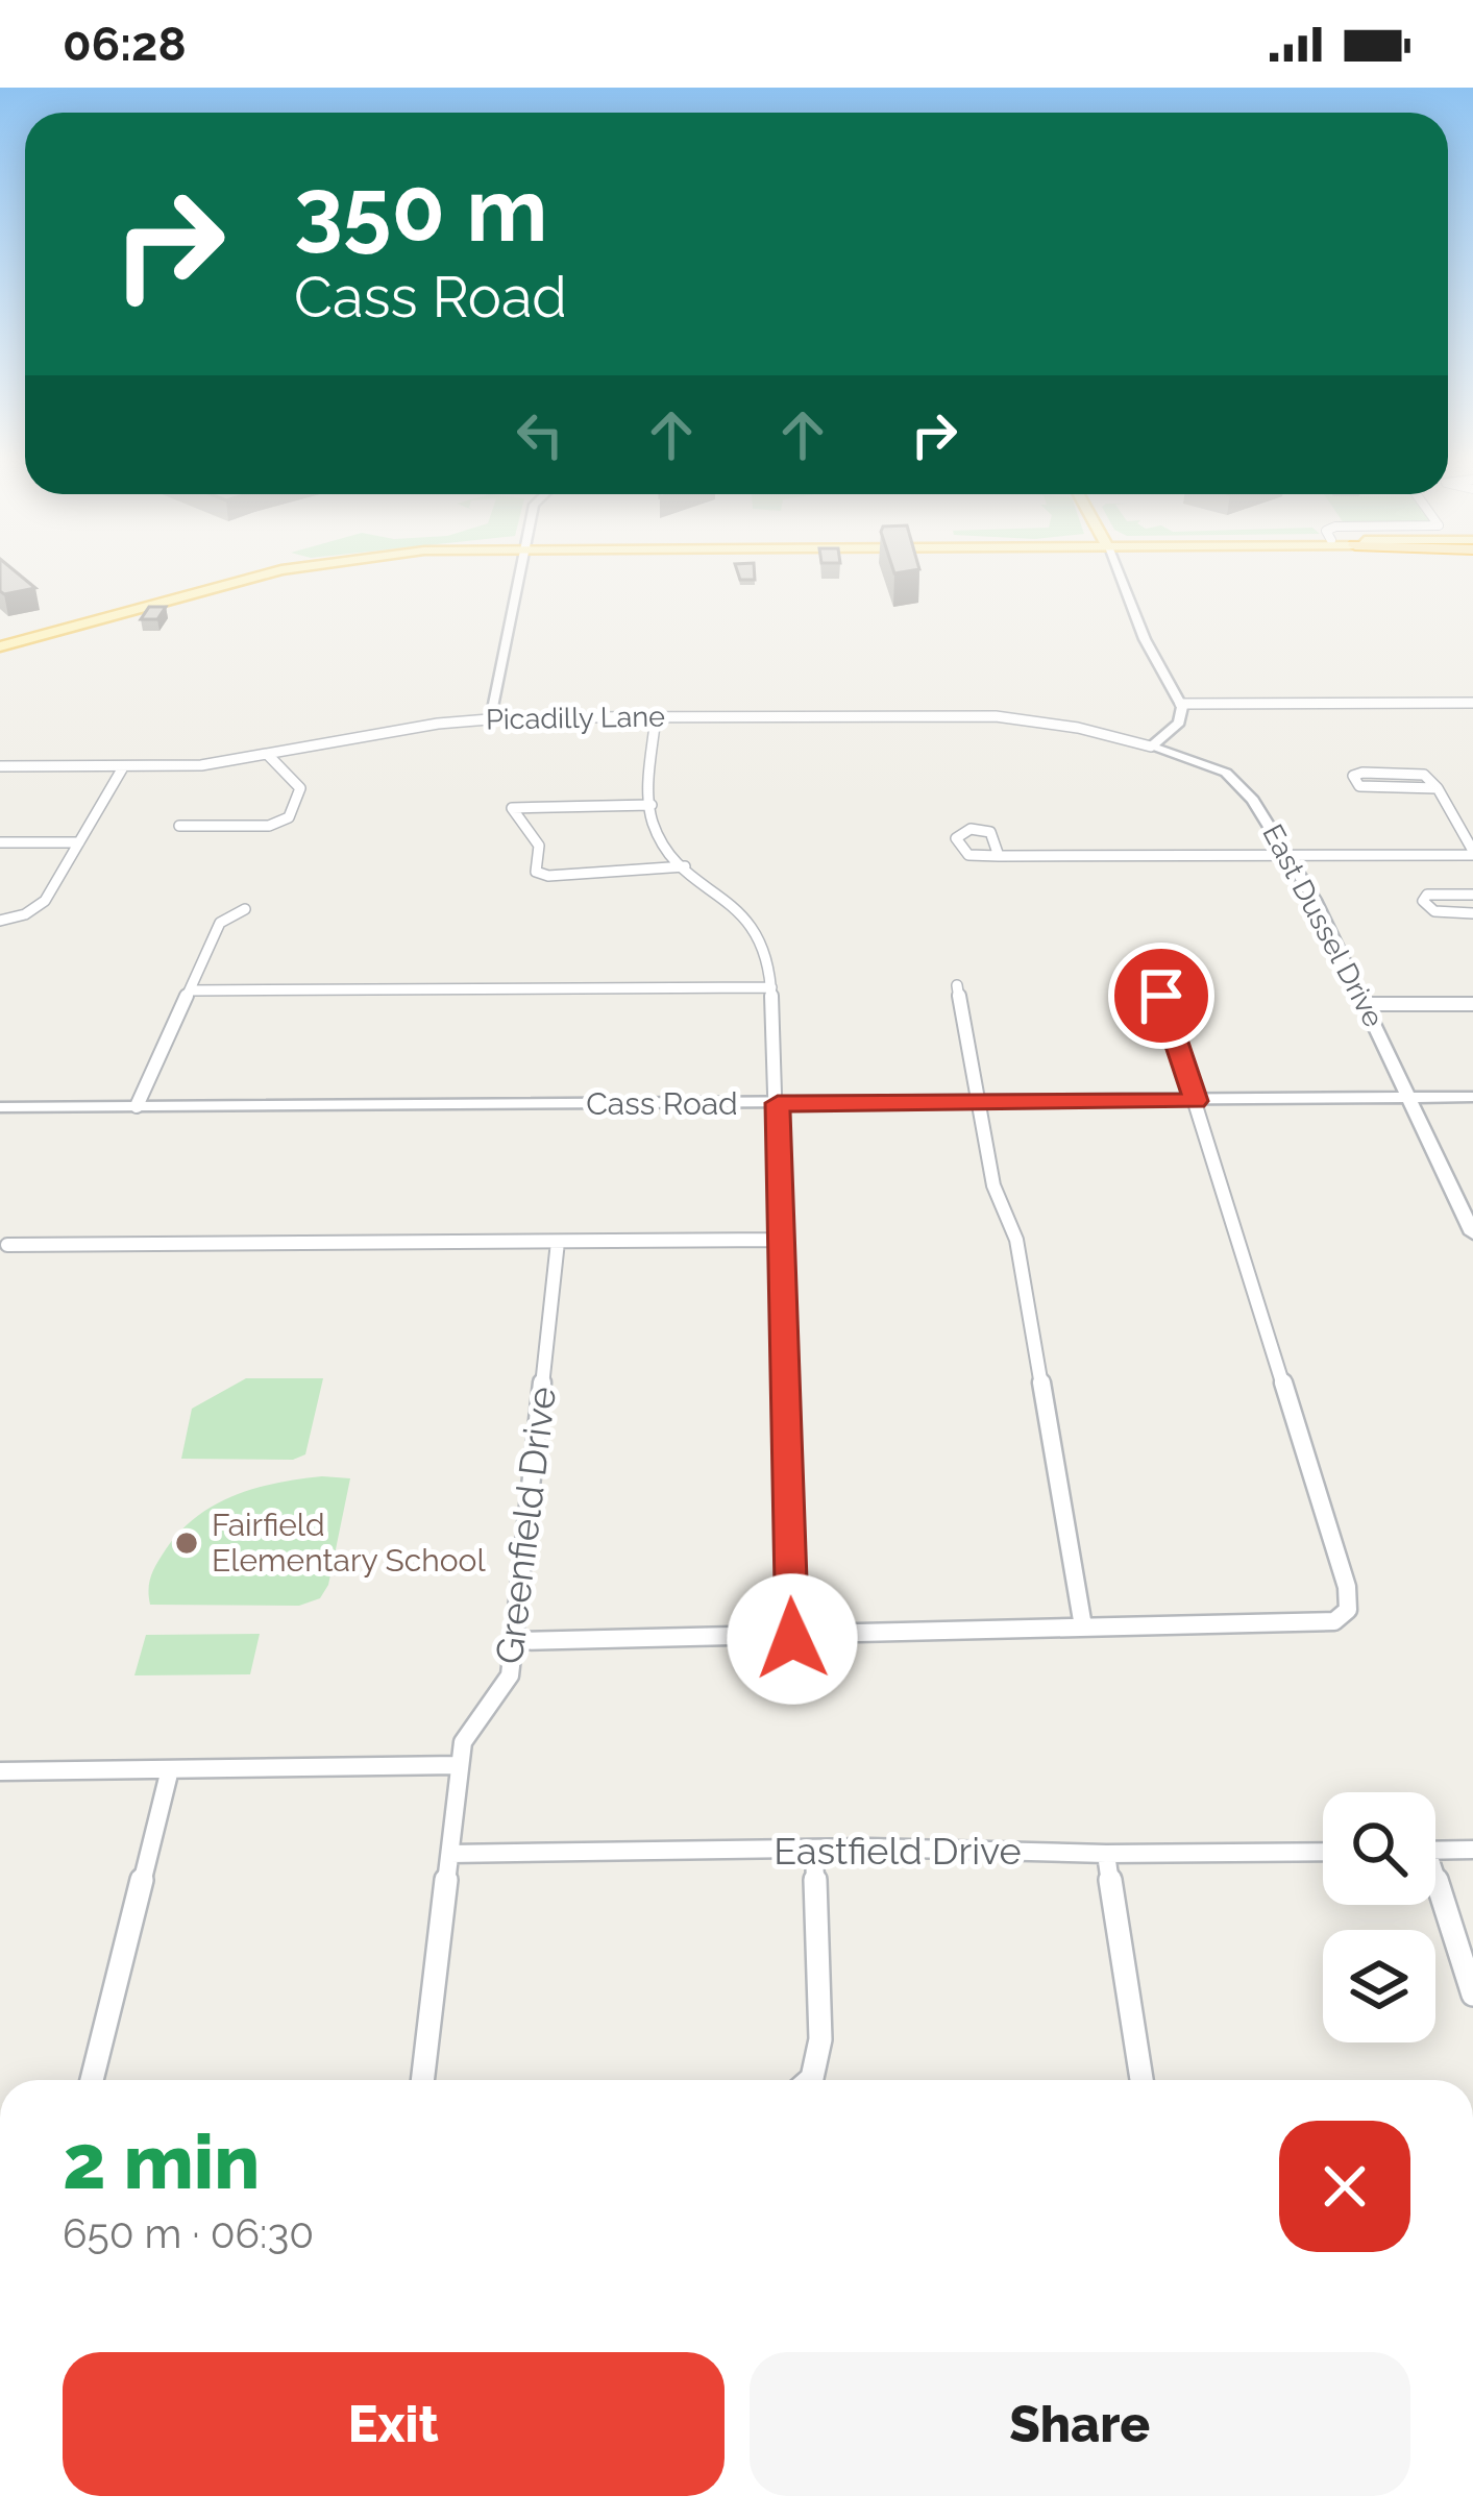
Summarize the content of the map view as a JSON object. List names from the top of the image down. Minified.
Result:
{"streets":{"street":["Picadilly Lane","East Dussel Drive","Cass Road","Greenfield Drive","Eastfield Drive"]},"crossings":[["Picadilly Lane","East Dussel Drive"],["East Dussel Drive","Cass Road"],["Greenfield Drive","Eastfield Drive"]],"places":["Fairfield Elementary School"],"page":{"status":"06:28","turn":["350 m","Cass Road"],"heading":["2 min","650 m · 06:30"],"buttons":["Exit","Share"]}}
